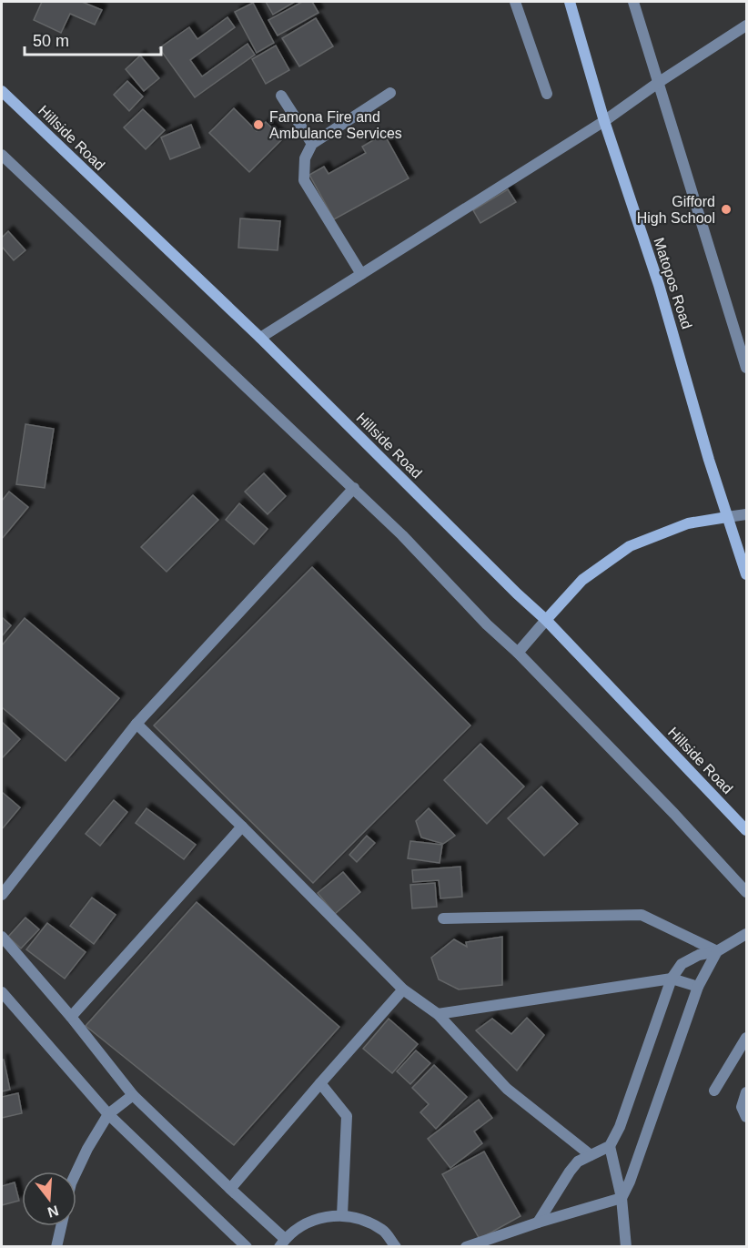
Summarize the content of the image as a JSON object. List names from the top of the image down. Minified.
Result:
{"streets":{"street":["Hillside Road","Matopos Road"]},"places":["Famona Fire and Ambulance Services","Gifford High School"],"scale_bar":"50 m","north":"bottom"}
